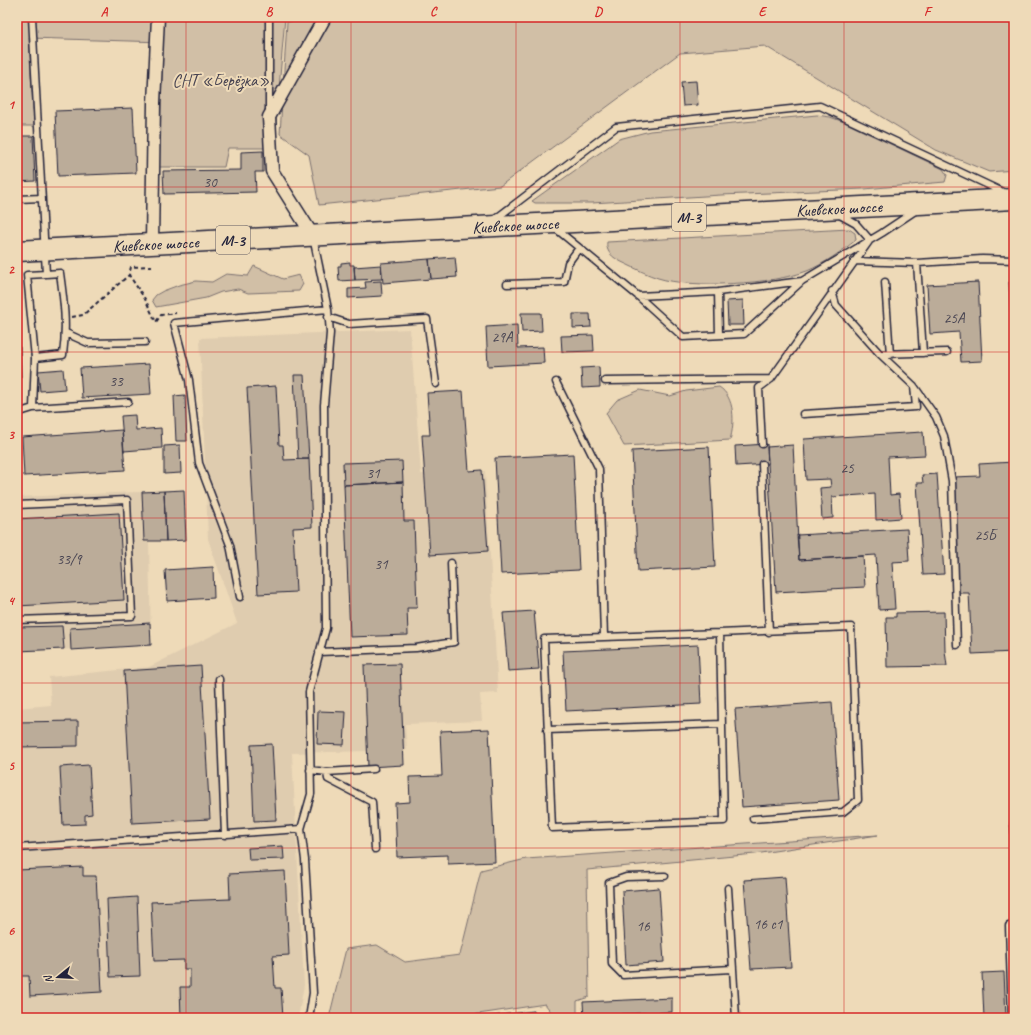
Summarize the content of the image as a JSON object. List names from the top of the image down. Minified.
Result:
{"streets":{"highway":["Киевское шоссе","М-3"]},"parks":["СНТ «Берёзка»"],"house_numbers":["30","25А","29А","33","25","31","25Б","33/9","31","16 с1","16"],"north":"left","grid":{"columns":["A","B","C","D","E","F"],"rows":["1","2","3","4","5","6"]}}
